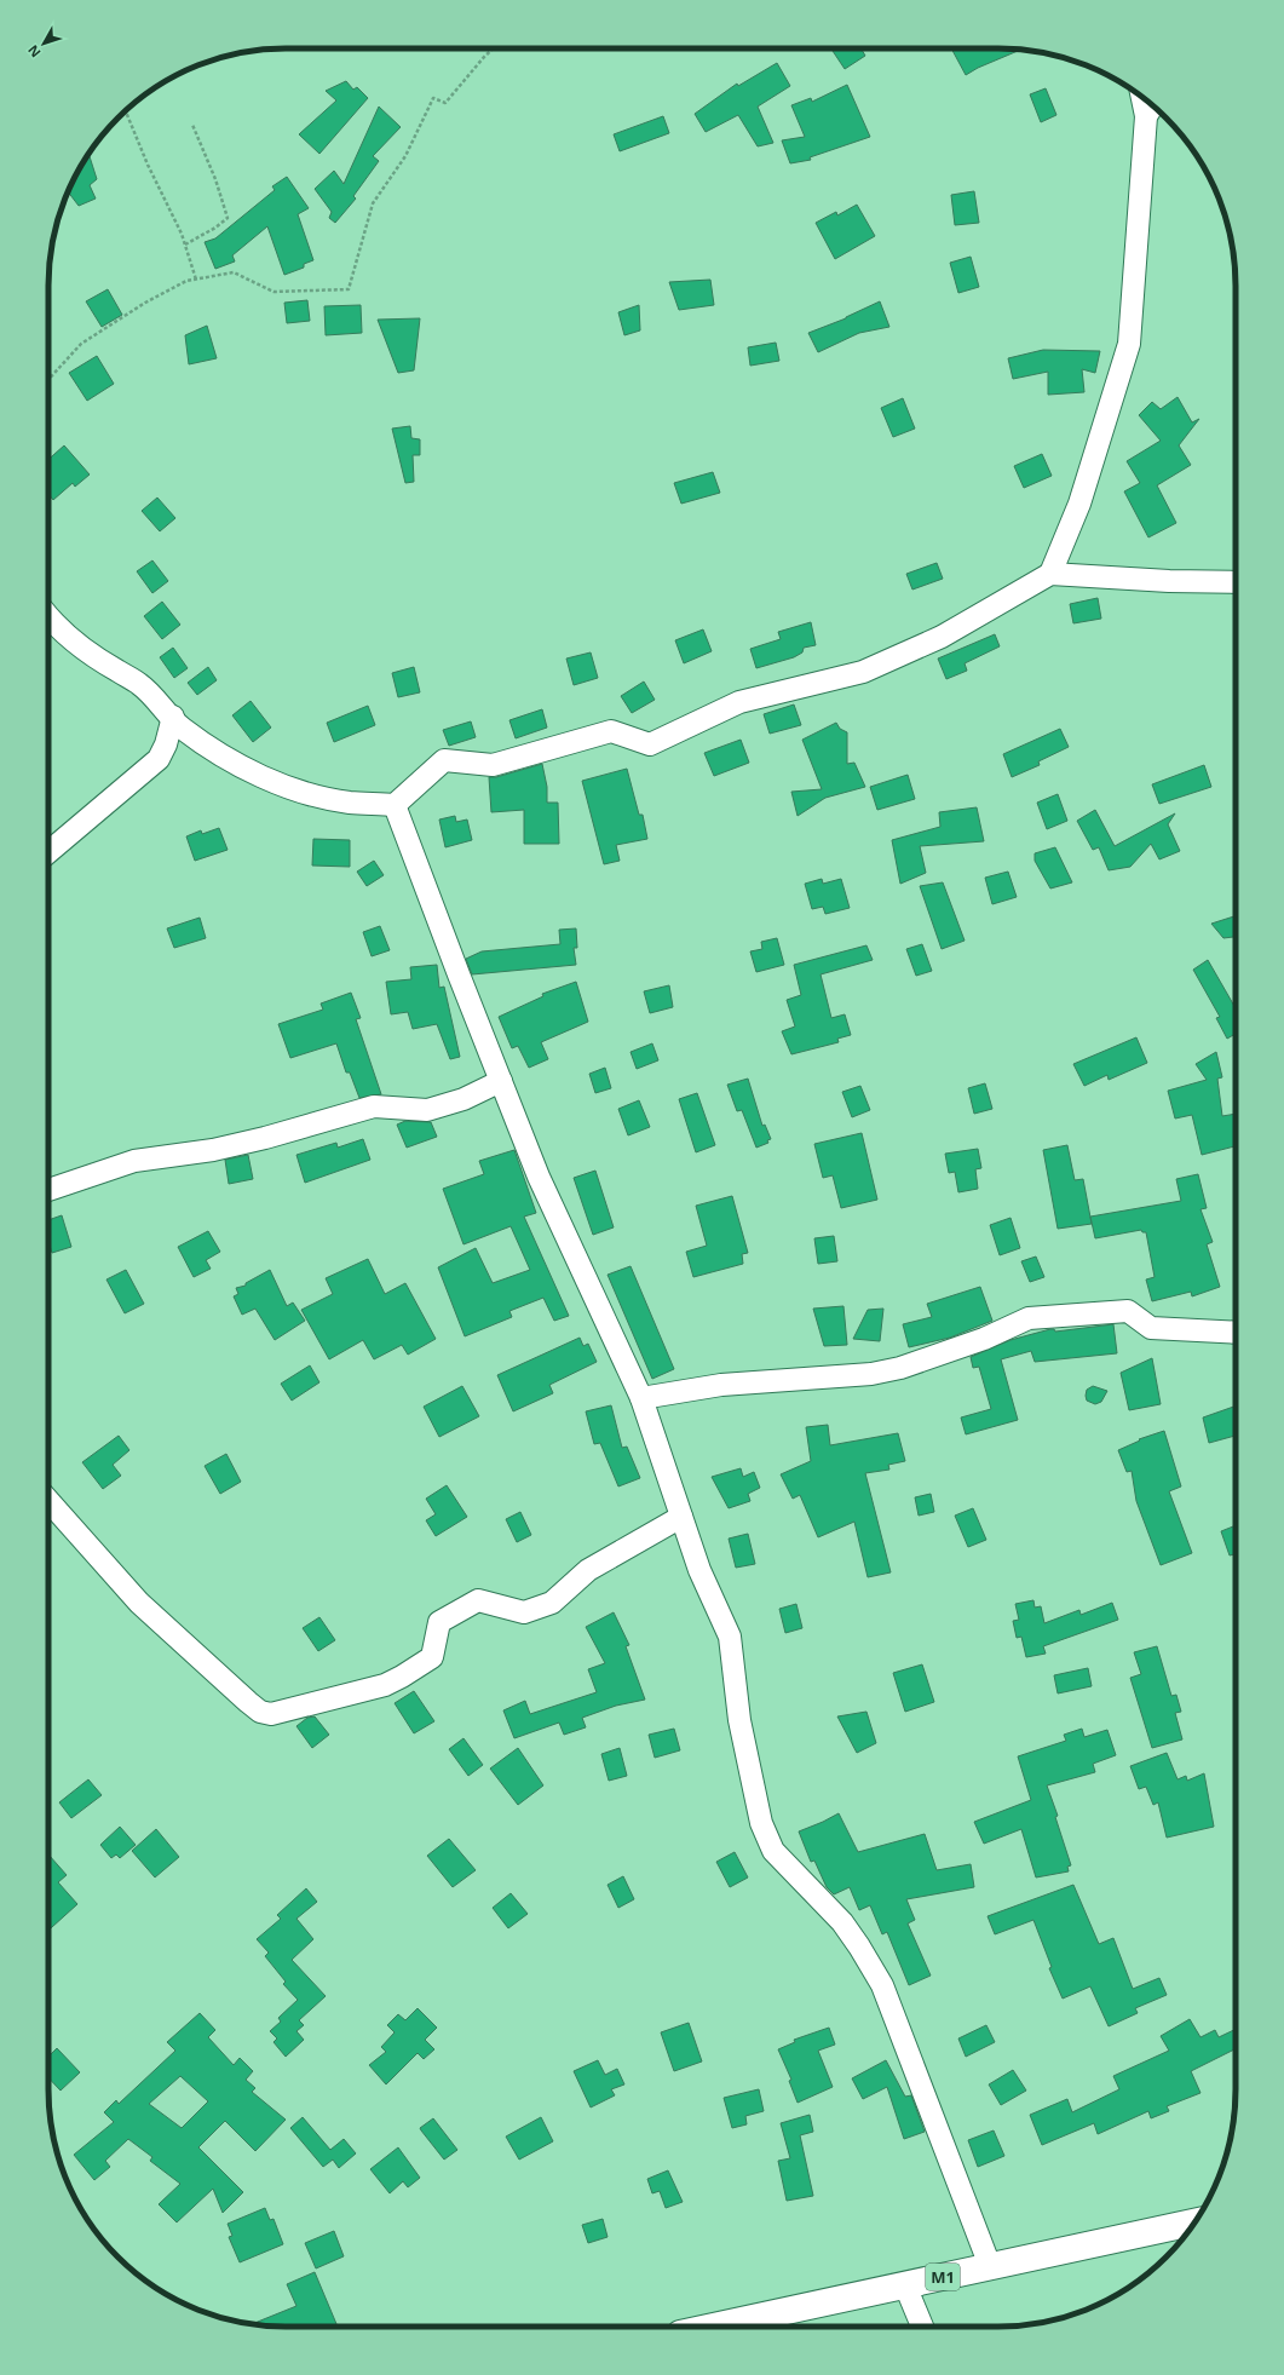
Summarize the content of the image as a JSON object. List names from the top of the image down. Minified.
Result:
{"streets":{"highway":["M1"]},"north":"bottom left"}
